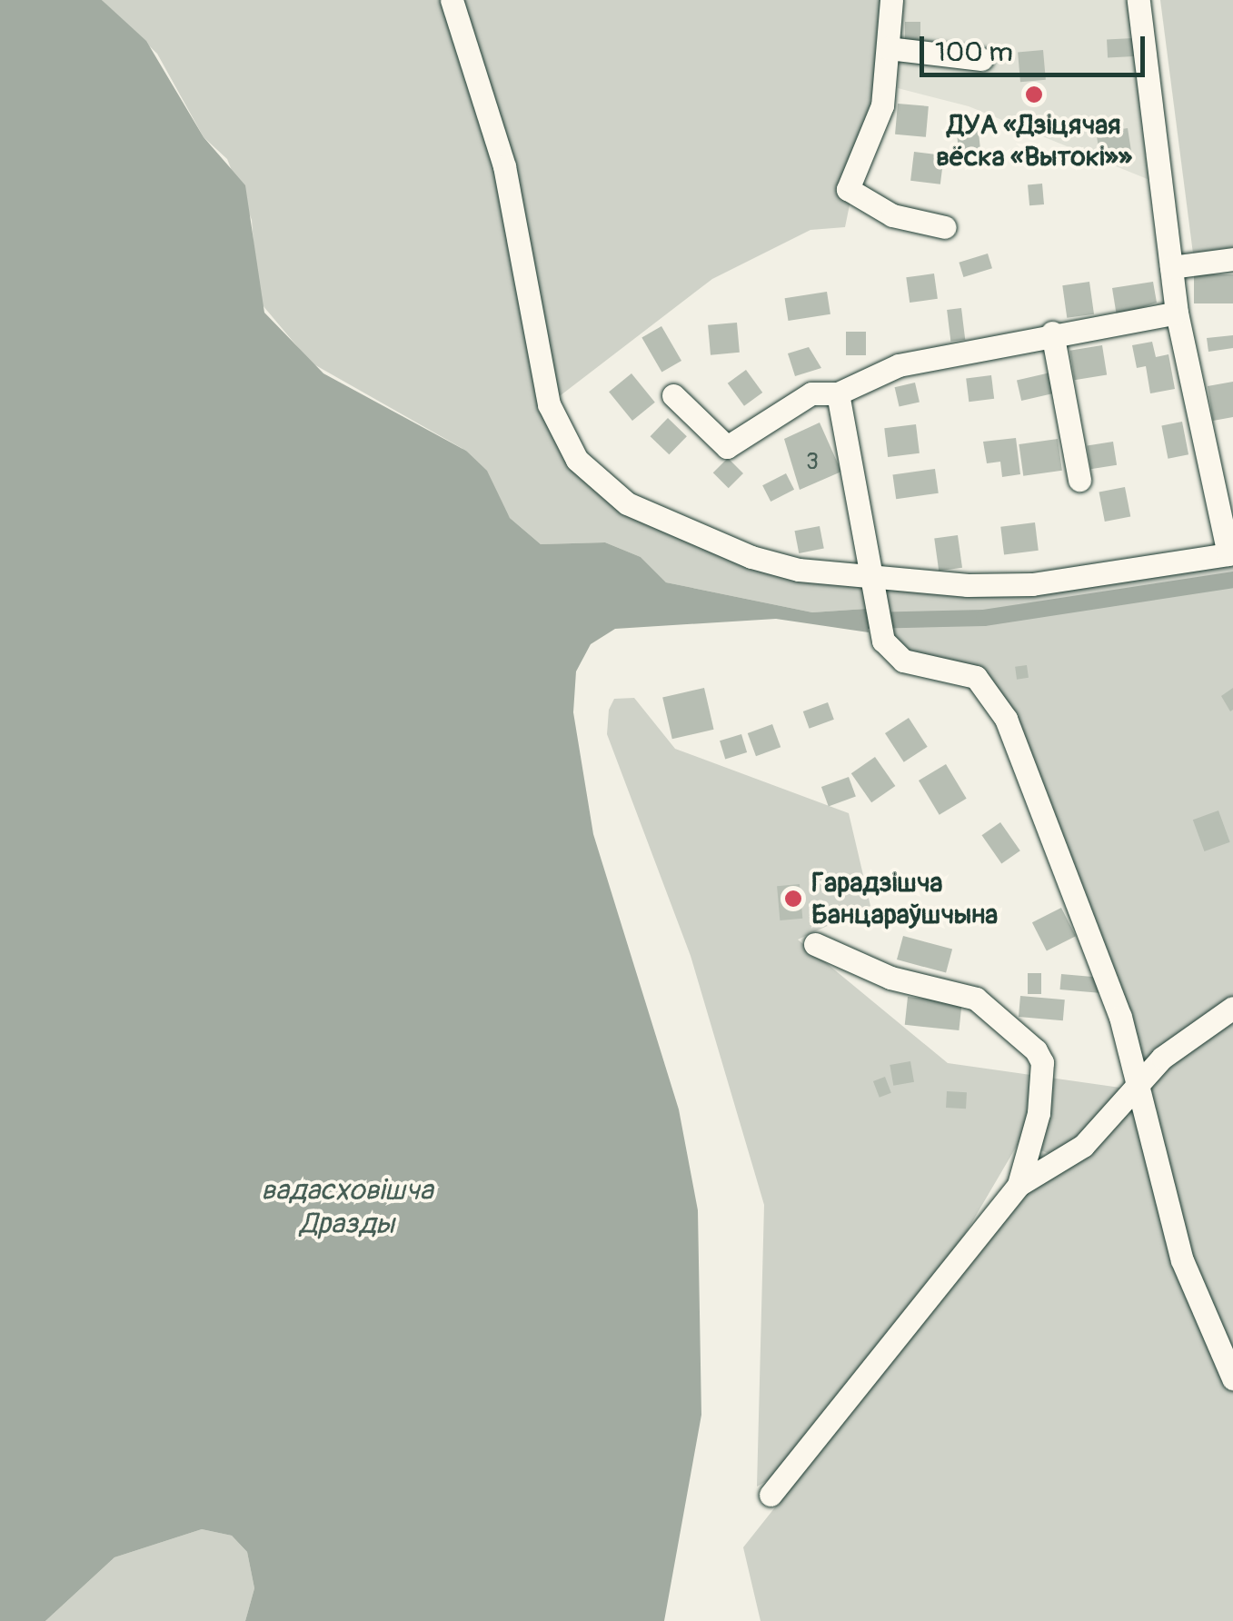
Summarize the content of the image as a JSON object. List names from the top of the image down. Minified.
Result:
{"water":["вадасховішча Дразды"],"places":["ДУА «Дзіцячая вёска «Вытокі»»","Гарадзішча Банцараўшчына"],"house_numbers":["3"],"scale_bar":"100 m"}
